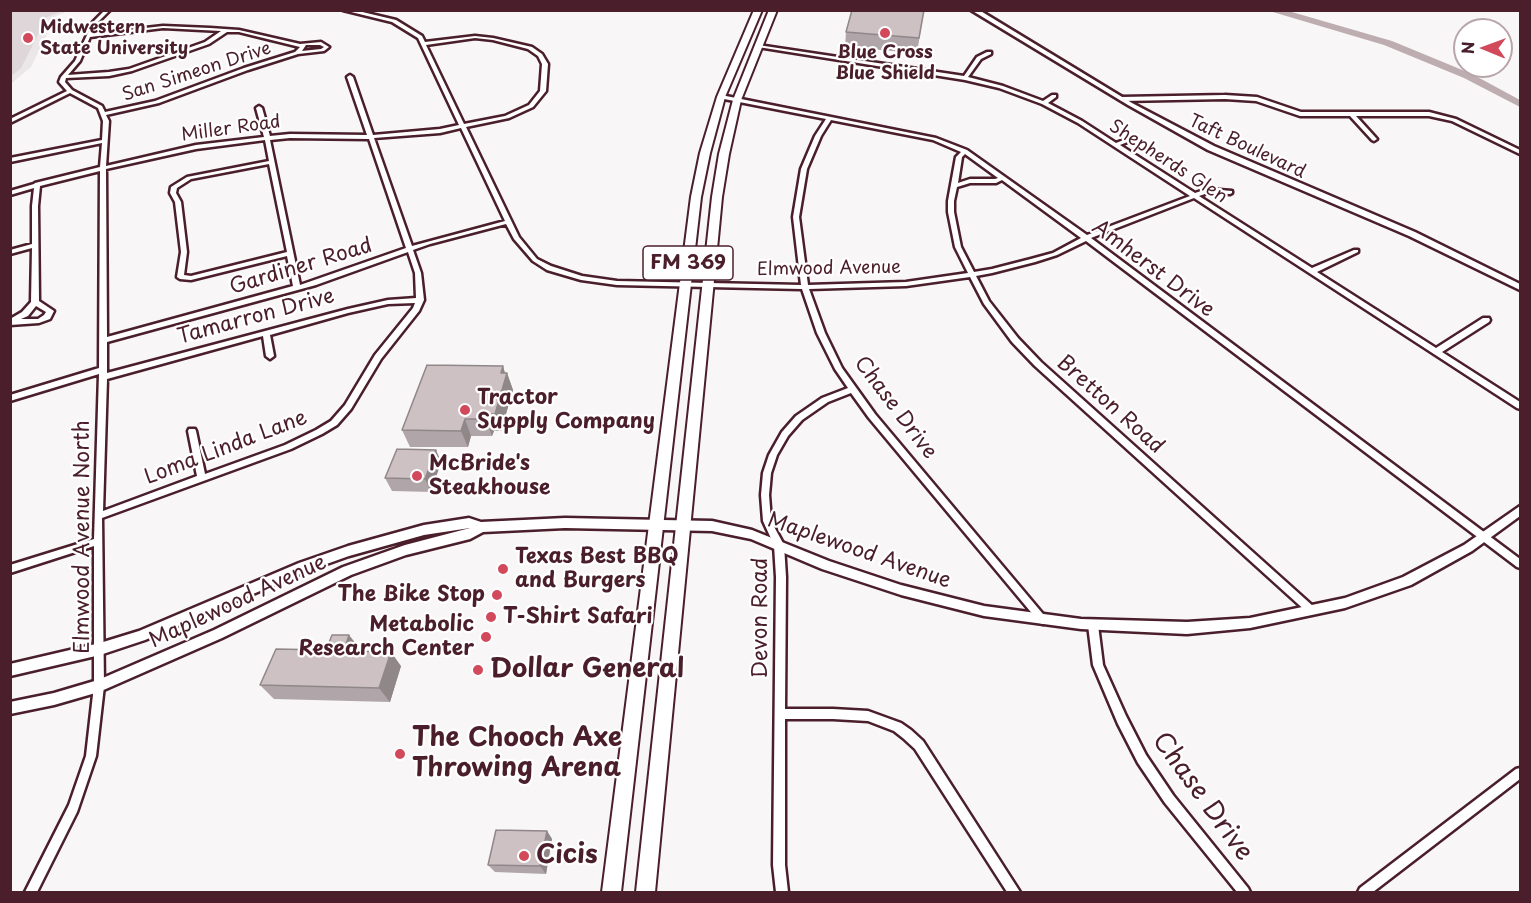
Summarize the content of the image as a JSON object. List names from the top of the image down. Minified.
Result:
{"streets":{"main road":["FM 369"],"street":["San Simeon Drive","Miller Road","Taft Boulevard","Shepherds Glen","Gardiner Road","Elmwood Avenue","Amherst Drive","Tamarron Drive","Bretton Road","Chase Drive","Loma Linda Lane","Elmwood Avenue North","Maplewood Avenue","Devon Road"]},"crossings":[["San Simeon Drive","Elmwood Avenue North"],["Miller Road","Elmwood Avenue"],["Miller Road","Elmwood Avenue North"],["Shepherds Glen","FM 369"],["Shepherds Glen","Elmwood Avenue"],["FM 369","Elmwood Avenue"],["FM 369","Amherst Drive"],["FM 369","Maplewood Avenue"],["Gardiner Road","Elmwood Avenue"],["Gardiner Road","Elmwood Avenue North"],["Elmwood Avenue","Amherst Drive"],["Elmwood Avenue","Bretton Road"],["Elmwood Avenue","Chase Drive"],["Amherst Drive","Bretton Road"],["Amherst Drive","Chase Drive"],["Amherst Drive","Maplewood Avenue"],["Tamarron Drive","Loma Linda Lane"],["Tamarron Drive","Elmwood Avenue North"],["Bretton Road","Maplewood Avenue"],["Chase Drive","Maplewood Avenue"],["Chase Drive","Devon Road"],["Loma Linda Lane","Elmwood Avenue North"],["Elmwood Avenue North","Maplewood Avenue"],["Maplewood Avenue","Devon Road"]],"places":["Blue Cross Blue Shield","Midwestern State University","Tractor Supply Company","McBride's Steakhouse","Texas Best BBQ and Burgers","The Bike Stop","T-Shirt Safari","Metabolic Research Center","Dollar General","The Chooch Axe Throwing Arena","Cicis"],"north":"left"}
